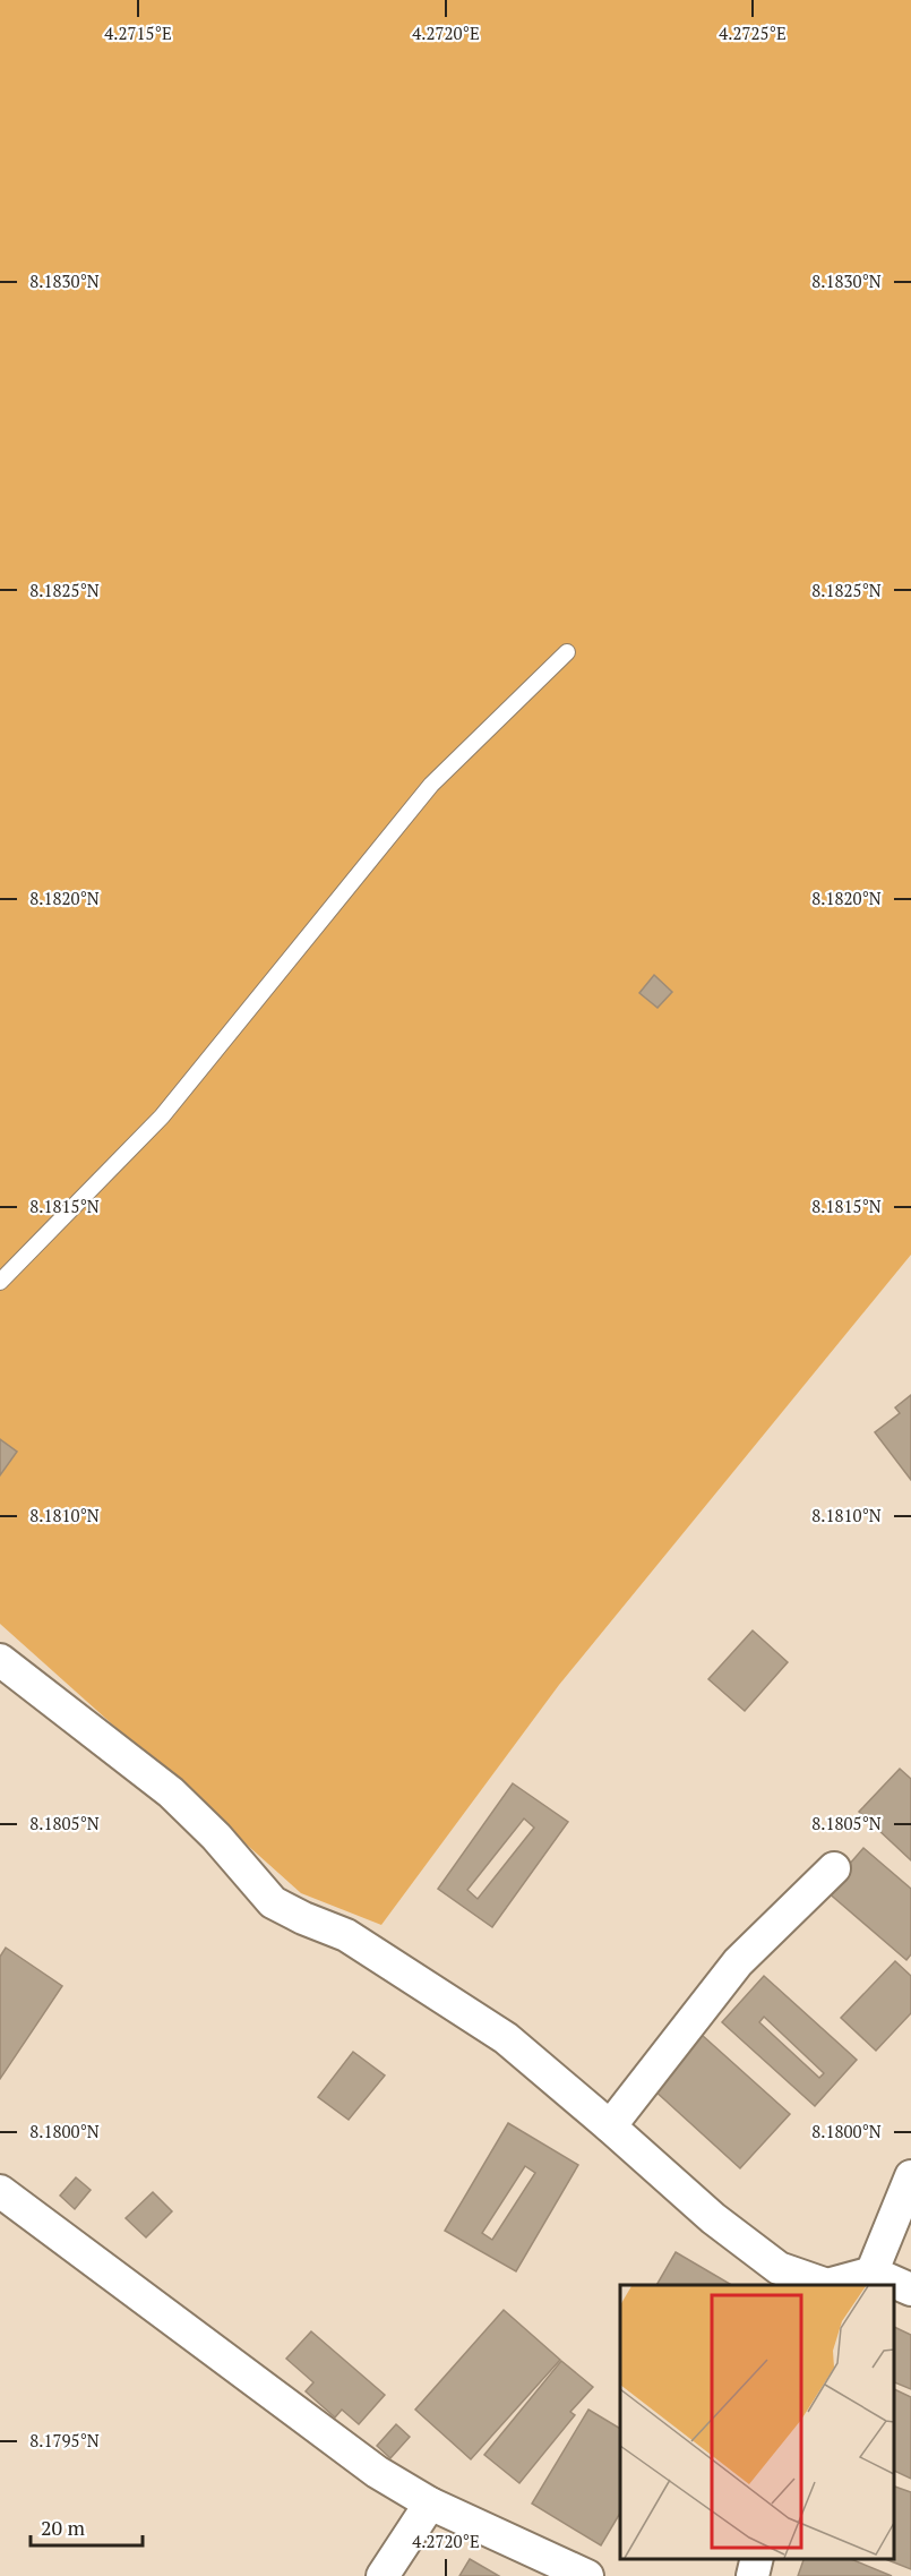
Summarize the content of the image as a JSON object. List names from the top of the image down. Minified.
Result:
{"scale_bar":"20 m","coordinates":["4.2715°E","4.2720°E","4.2725°E","8.1830°N","8.1825°N","8.1820°N","8.1815°N","8.1810°N","8.1805°N","8.1800°N","8.1795°N"]}
